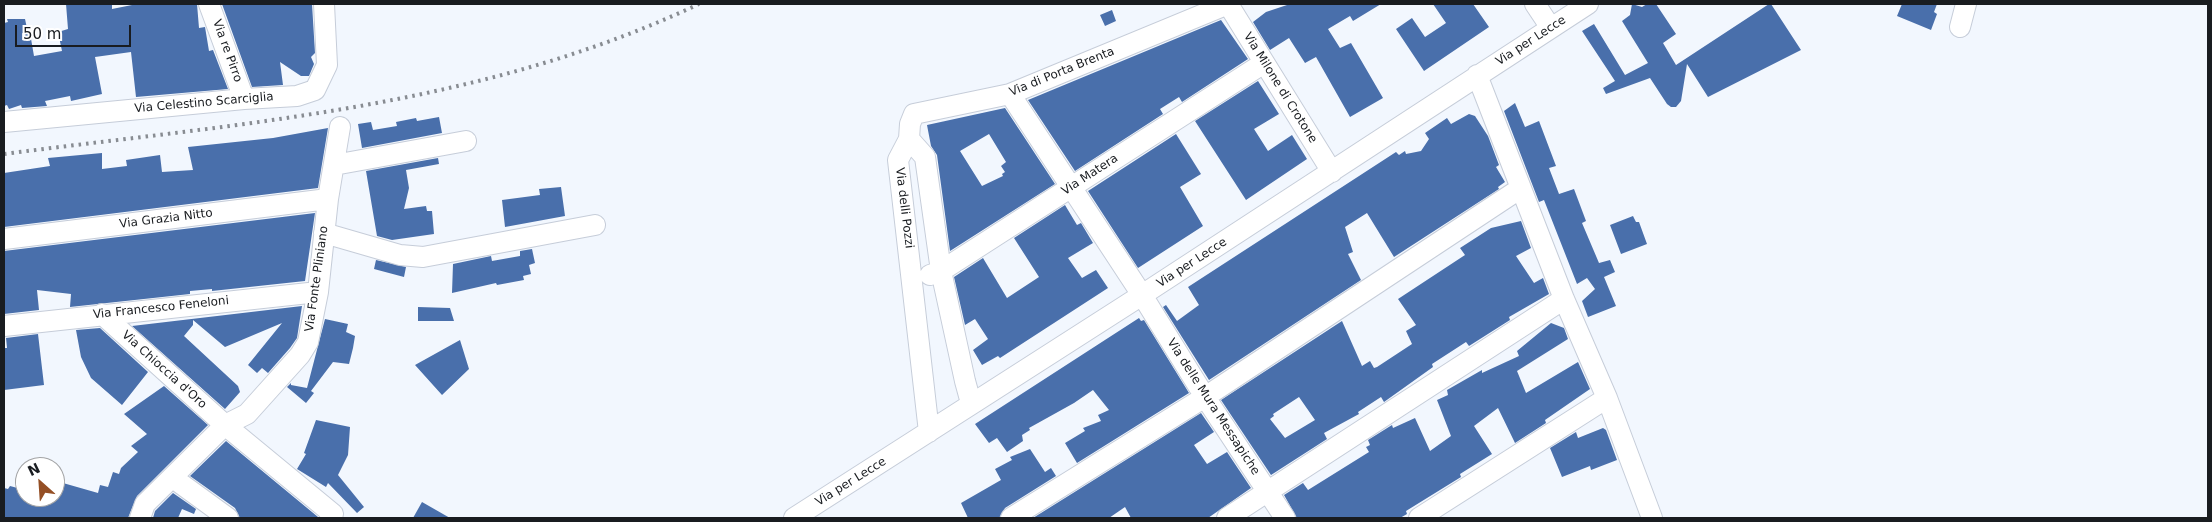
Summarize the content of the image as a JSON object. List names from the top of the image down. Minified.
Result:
{"streets":{"street":["Via per Lecce","Via re Pirro","Via di Porta Brenta","Via Milone di Crotone","Via Celestino Scarciglia","Via Matera","Via delli Pozzi","Via Grazia Nitto","Via Fonte Pliniano","Via Francesco Feneloni","Via Chioccia d'Oro","Via delle Mura Messapiche"]},"crossings":[["Via per Lecce","Via Milone di Crotone"],["Via per Lecce","Via delli Pozzi"],["Via per Lecce","Via delle Mura Messapiche"],["Via re Pirro","Via Celestino Scarciglia"],["Via di Porta Brenta","Via Milone di Crotone"],["Via di Porta Brenta","Via delli Pozzi"],["Via di Porta Brenta","Via delle Mura Messapiche"],["Via Milone di Crotone","Via Matera"],["Via Matera","Via delli Pozzi"],["Via Matera","Via delle Mura Messapiche"],["Via Grazia Nitto","Via Fonte Pliniano"],["Via Fonte Pliniano","Via Francesco Feneloni"],["Via Fonte Pliniano","Via Chioccia d'Oro"],["Via Francesco Feneloni","Via Chioccia d'Oro"]],"scale_bar":"50 m","north":"top left"}
